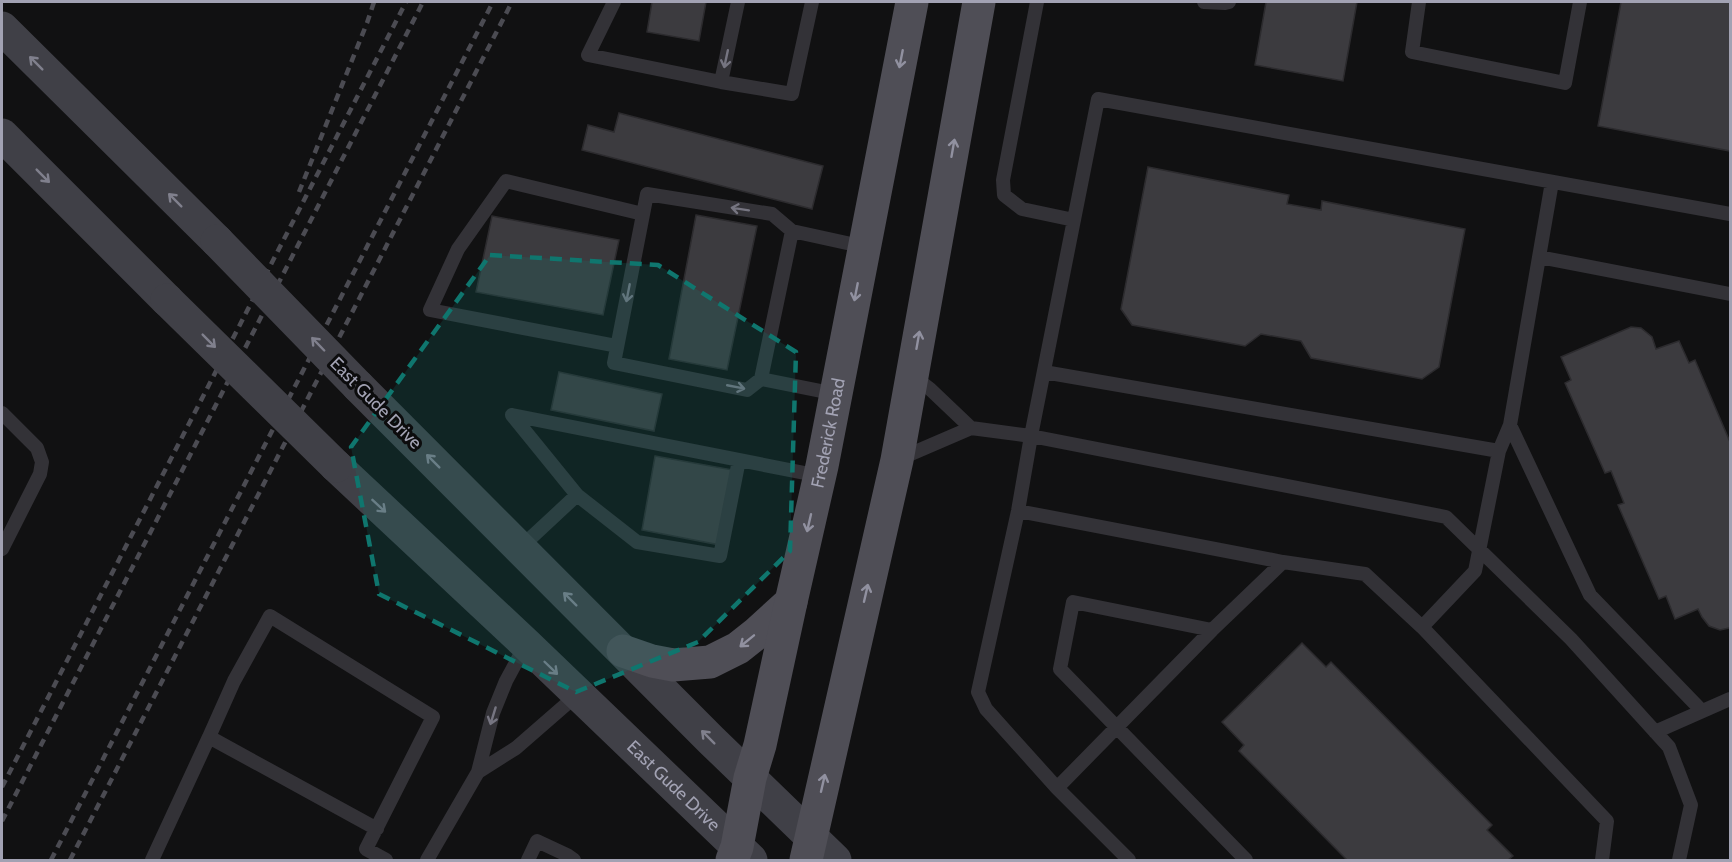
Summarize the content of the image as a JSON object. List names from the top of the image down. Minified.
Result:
{"streets":{"main road":["East Gude Drive","Frederick Road"]},"crossings":[["East Gude Drive","Frederick Road"]]}
